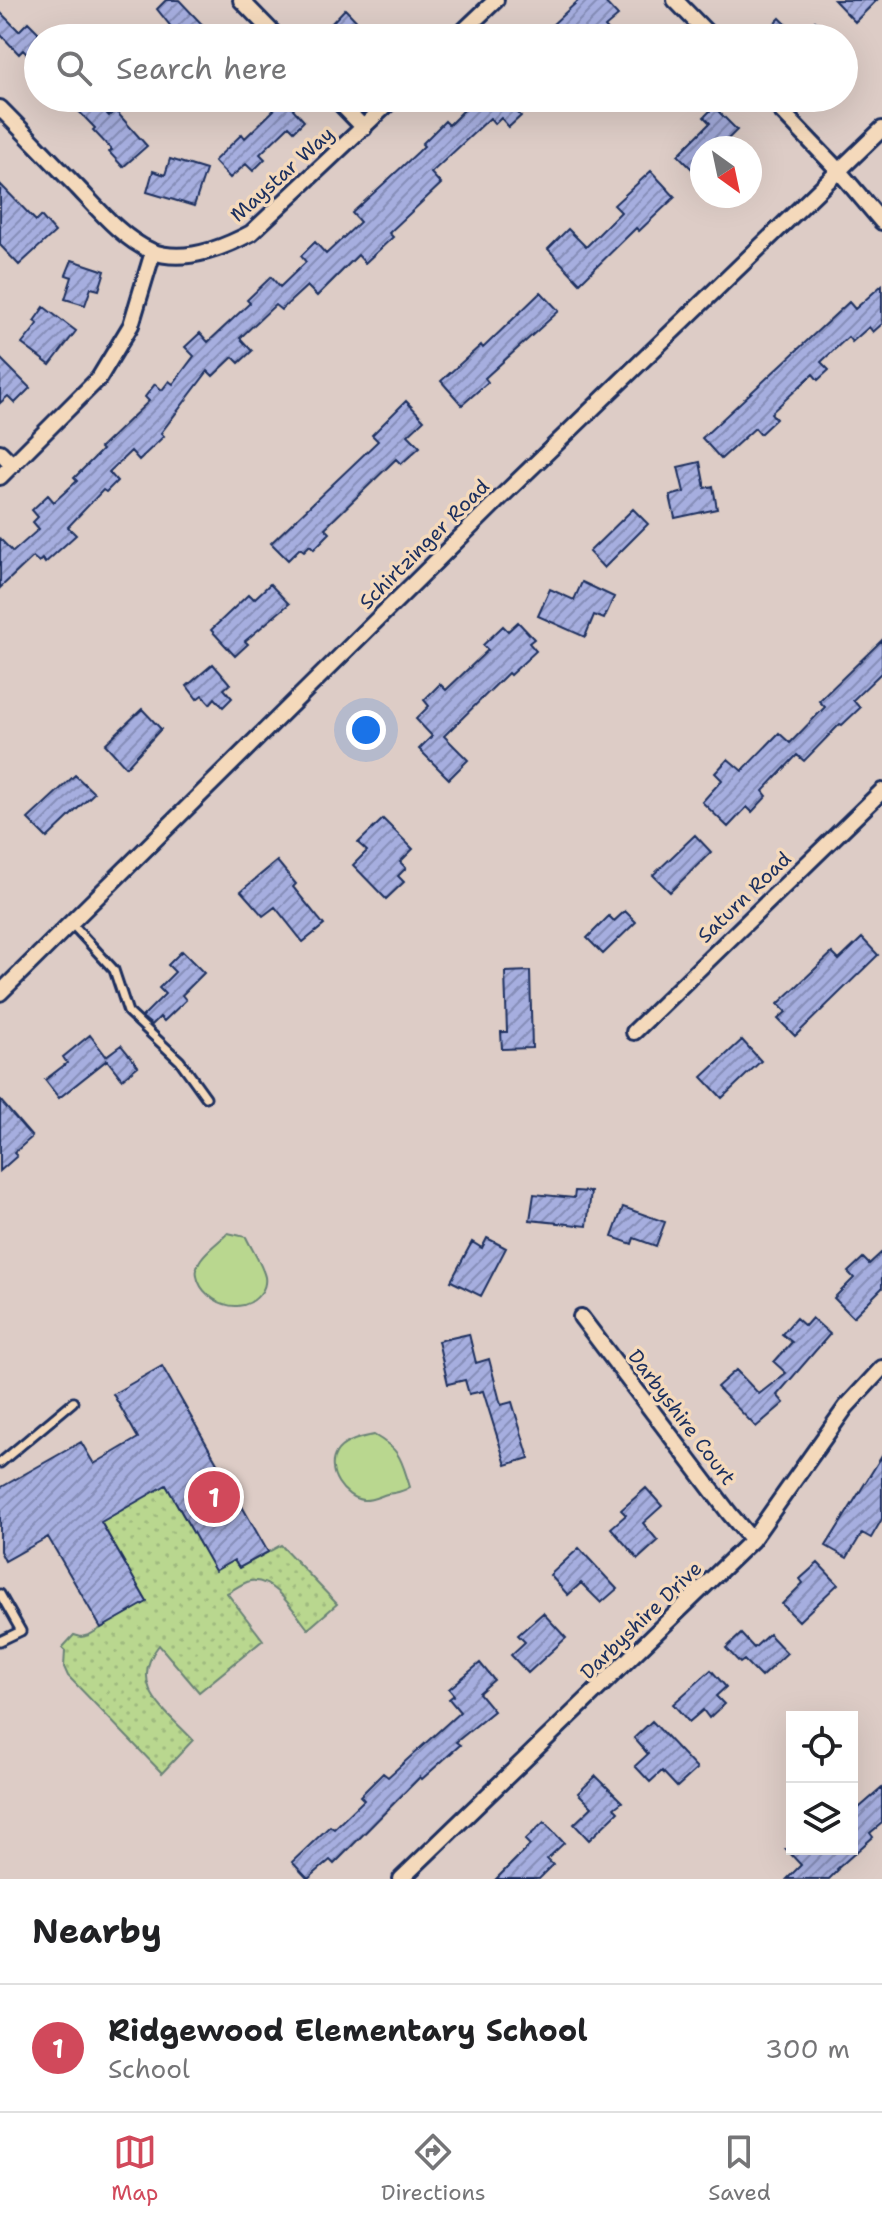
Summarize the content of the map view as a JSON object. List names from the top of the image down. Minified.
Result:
{"streets":{"street":["Maystar Way","Schirtzinger Road","Saturn Road","Darbyshire Court","Darbyshire Drive"]},"crossings":[["Darbyshire Court","Darbyshire Drive"]],"north":"bottom right","page":{"search":"Search here","pins":"1","heading":"Nearby","list":[{"mark":"1","name":"Ridgewood Elementary School","note":"School","value":"300 m"}],"nav":["Map","Directions","Saved"]}}
